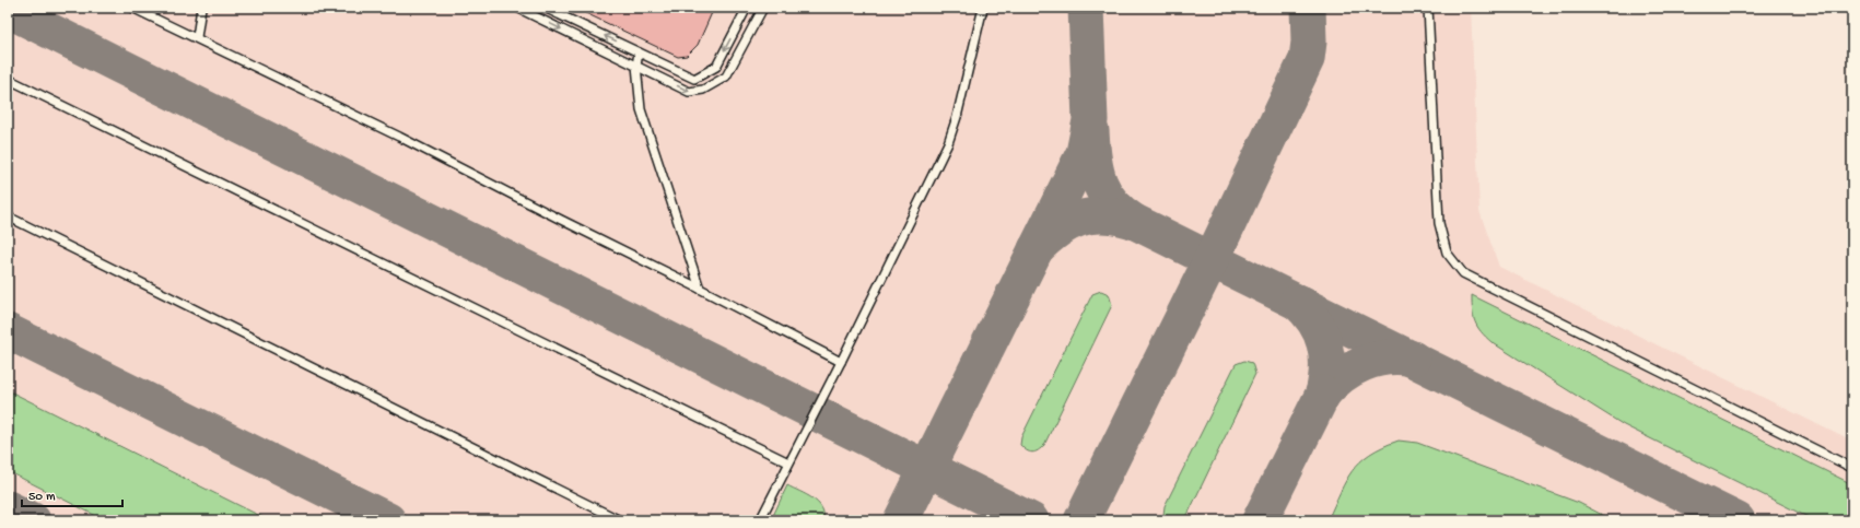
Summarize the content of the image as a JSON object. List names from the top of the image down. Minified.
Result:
{"scale_bar":"50 m"}
